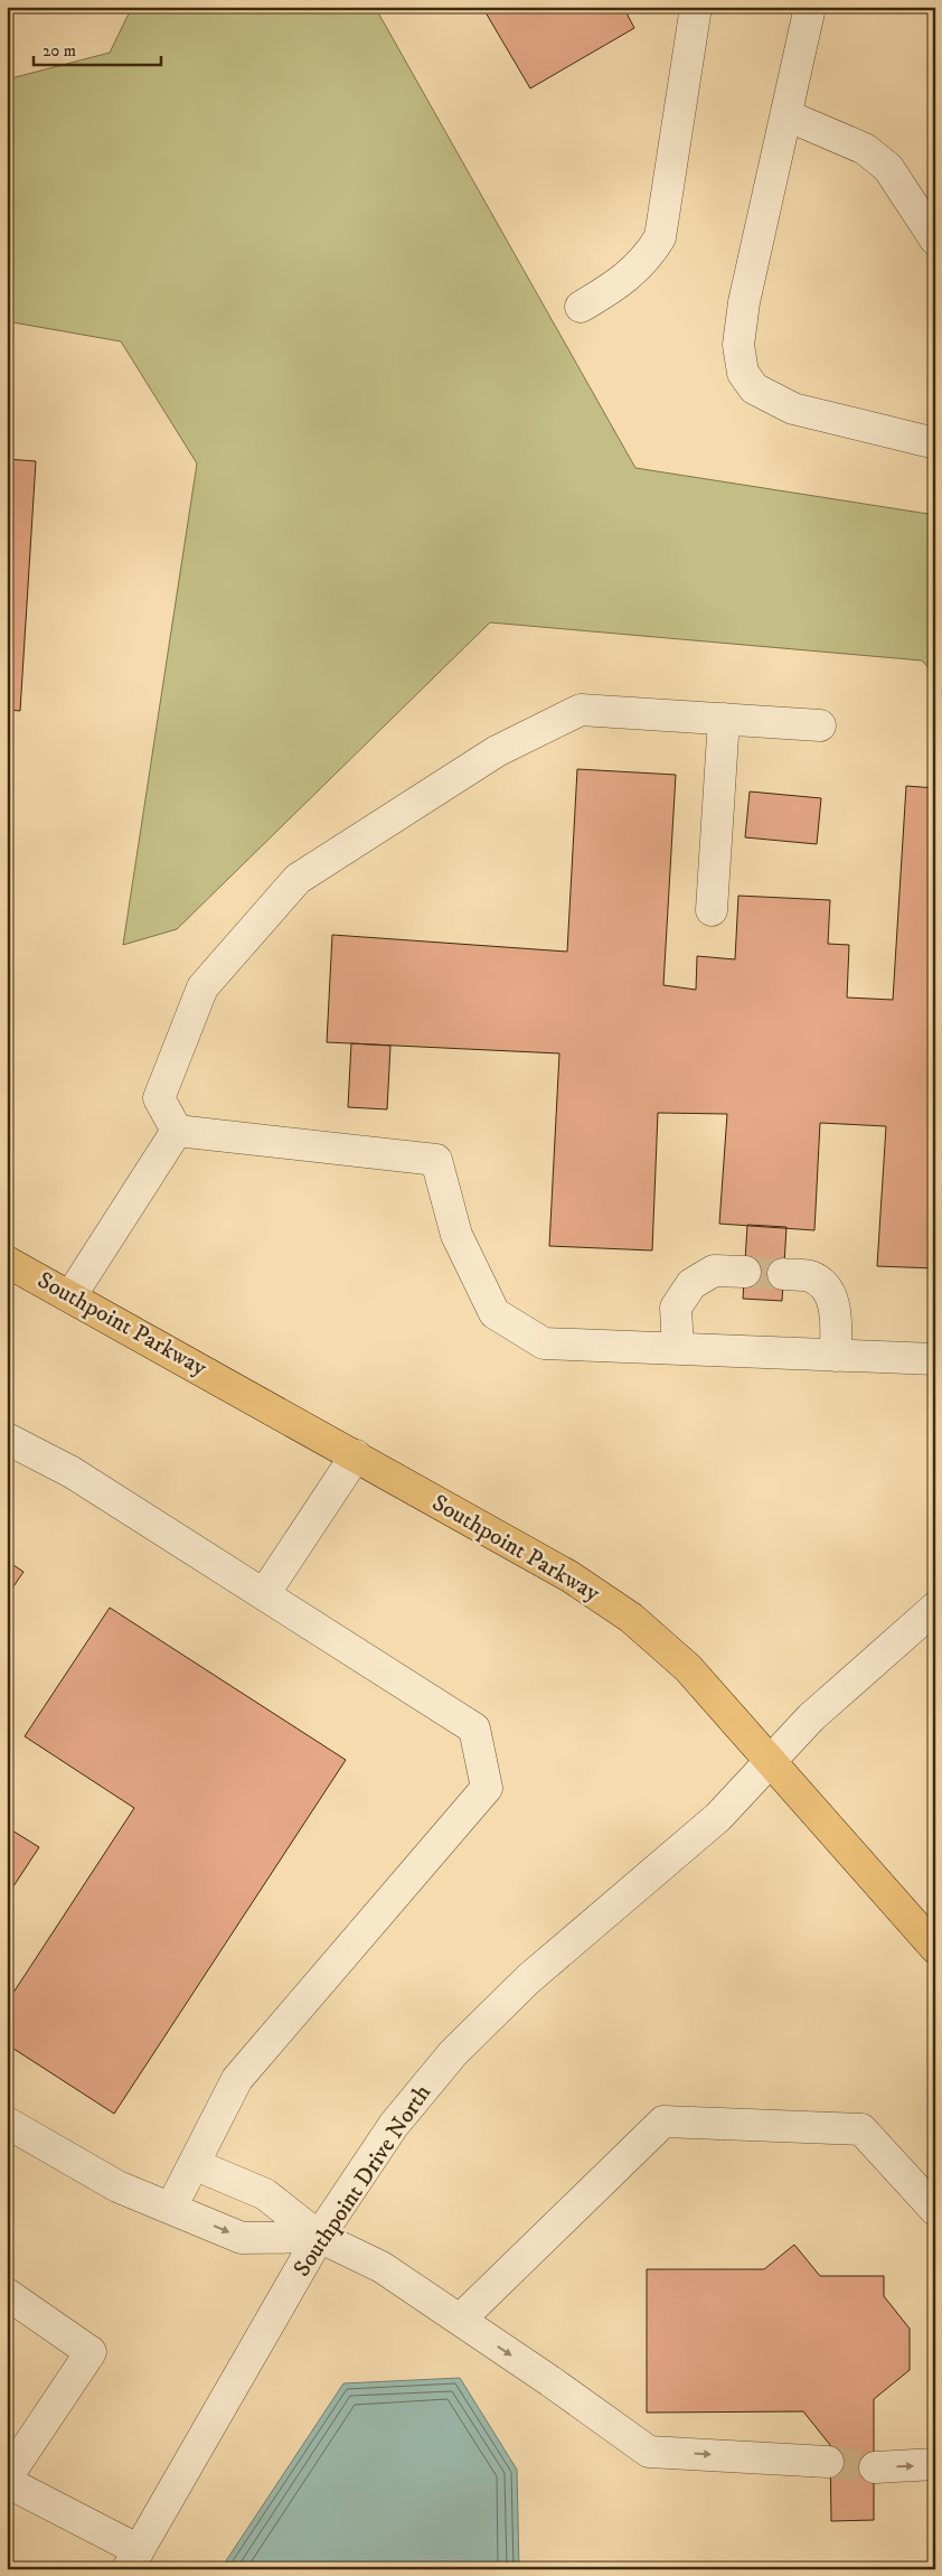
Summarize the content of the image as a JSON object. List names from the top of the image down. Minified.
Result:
{"streets":{"main road":["Southpoint Parkway"],"street":["Southpoint Drive North"]},"crossings":[["Southpoint Parkway","Southpoint Drive North"]],"scale_bar":"20 m"}
